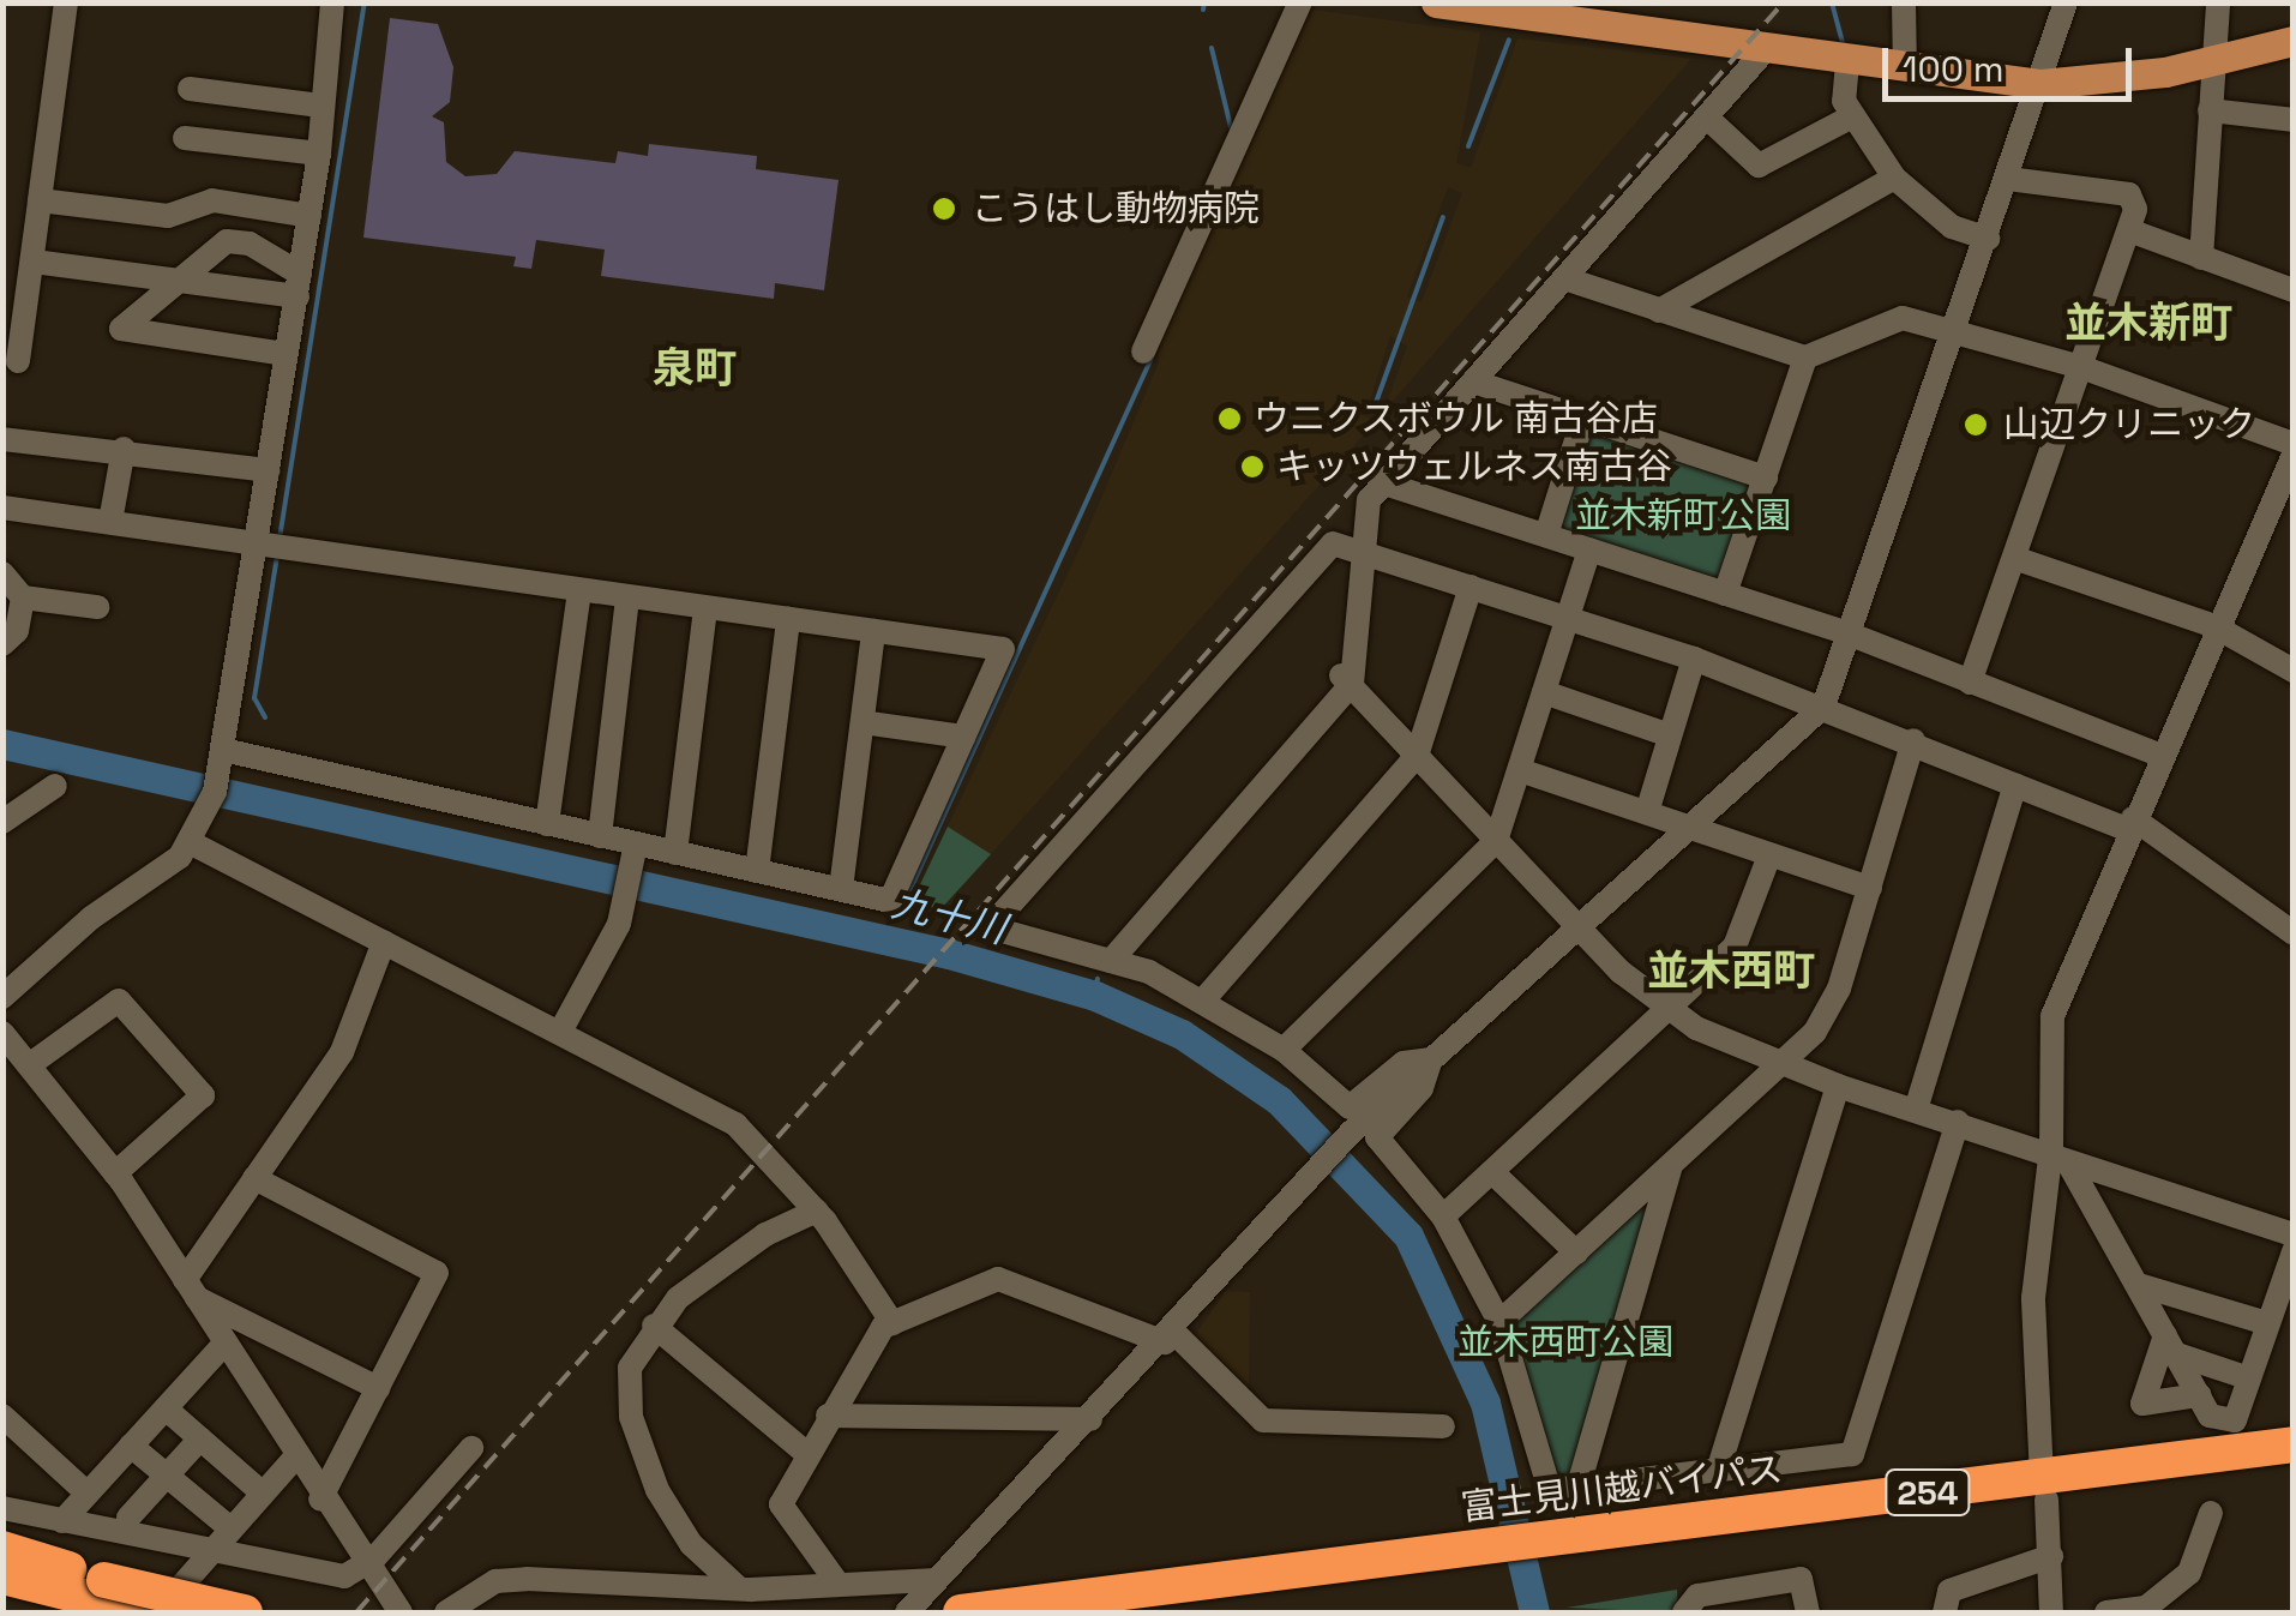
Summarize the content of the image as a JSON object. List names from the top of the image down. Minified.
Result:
{"streets":{"highway":["富士見川越バイパス","254"]},"districts":["並木新町","泉町","並木西町"],"water":["九十川"],"parks":["並木新町公園","並木西町公園"],"places":["こうはし動物病院","ウニクスボウル 南古谷店","山辺クリニック","キッツウェルネス南古谷"],"scale_bar":"100 m"}
